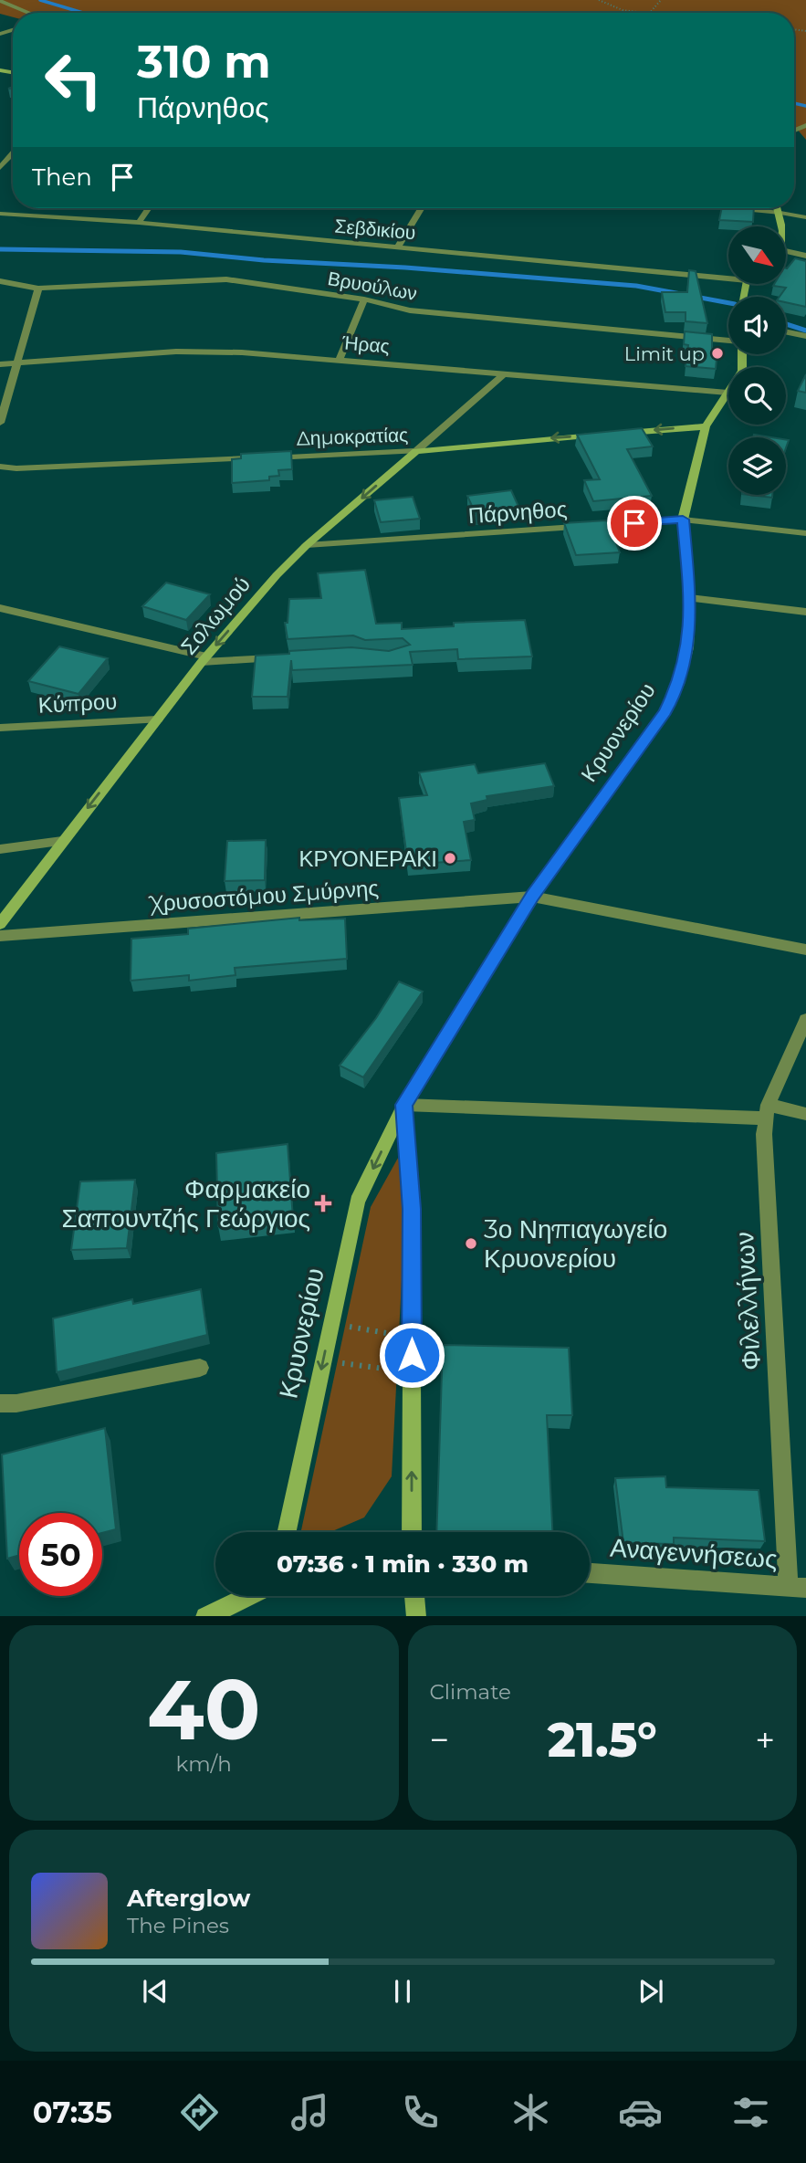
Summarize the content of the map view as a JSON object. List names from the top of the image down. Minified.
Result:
{"streets":{"main road":["Δημοκρατίας","Σολωμού","Κρυονερίου"],"street":["Σεβδικίου","Βρυούλων","Ήρας","Πάρνηθος","Κύπρου","Χρυσοστόμου Σμύρνης","Φιλελλήνων","Αναγεννήσεως"]},"crossings":[["Ήρας","Σολωμού"],["Ήρας","Κρυονερίου"],["Δημοκρατίας","Σολωμού"],["Πάρνηθος","Σολωμού"],["Πάρνηθος","Κρυονερίου"],["Σολωμού","Κύπρου"],["Κρυονερίου","Χρυσοστόμου Σμύρνης"],["Φιλελλήνων","Αναγεννήσεως"]],"one_way":["Σολωμού"],"places":{"other":["Limit up","ΚΡΥΟΝΕΡΑΚΙ","3ο Νηπιαγωγείο Κρυονερίου"],"health":["Φαρμακείο Σαπουντζής Γεώργιος"]},"north":"bottom right","page":{"turn":["310 m","Πάρνηθος"],"then":"Then","limit":"50","trip":"07:36 · 1 min · 330 m","tile":[["40","km/h"],"Climate"],"heat":["−","21.5°","+"],"song":["Afterglow","The Pines"],"tabs":"07:35"}}
